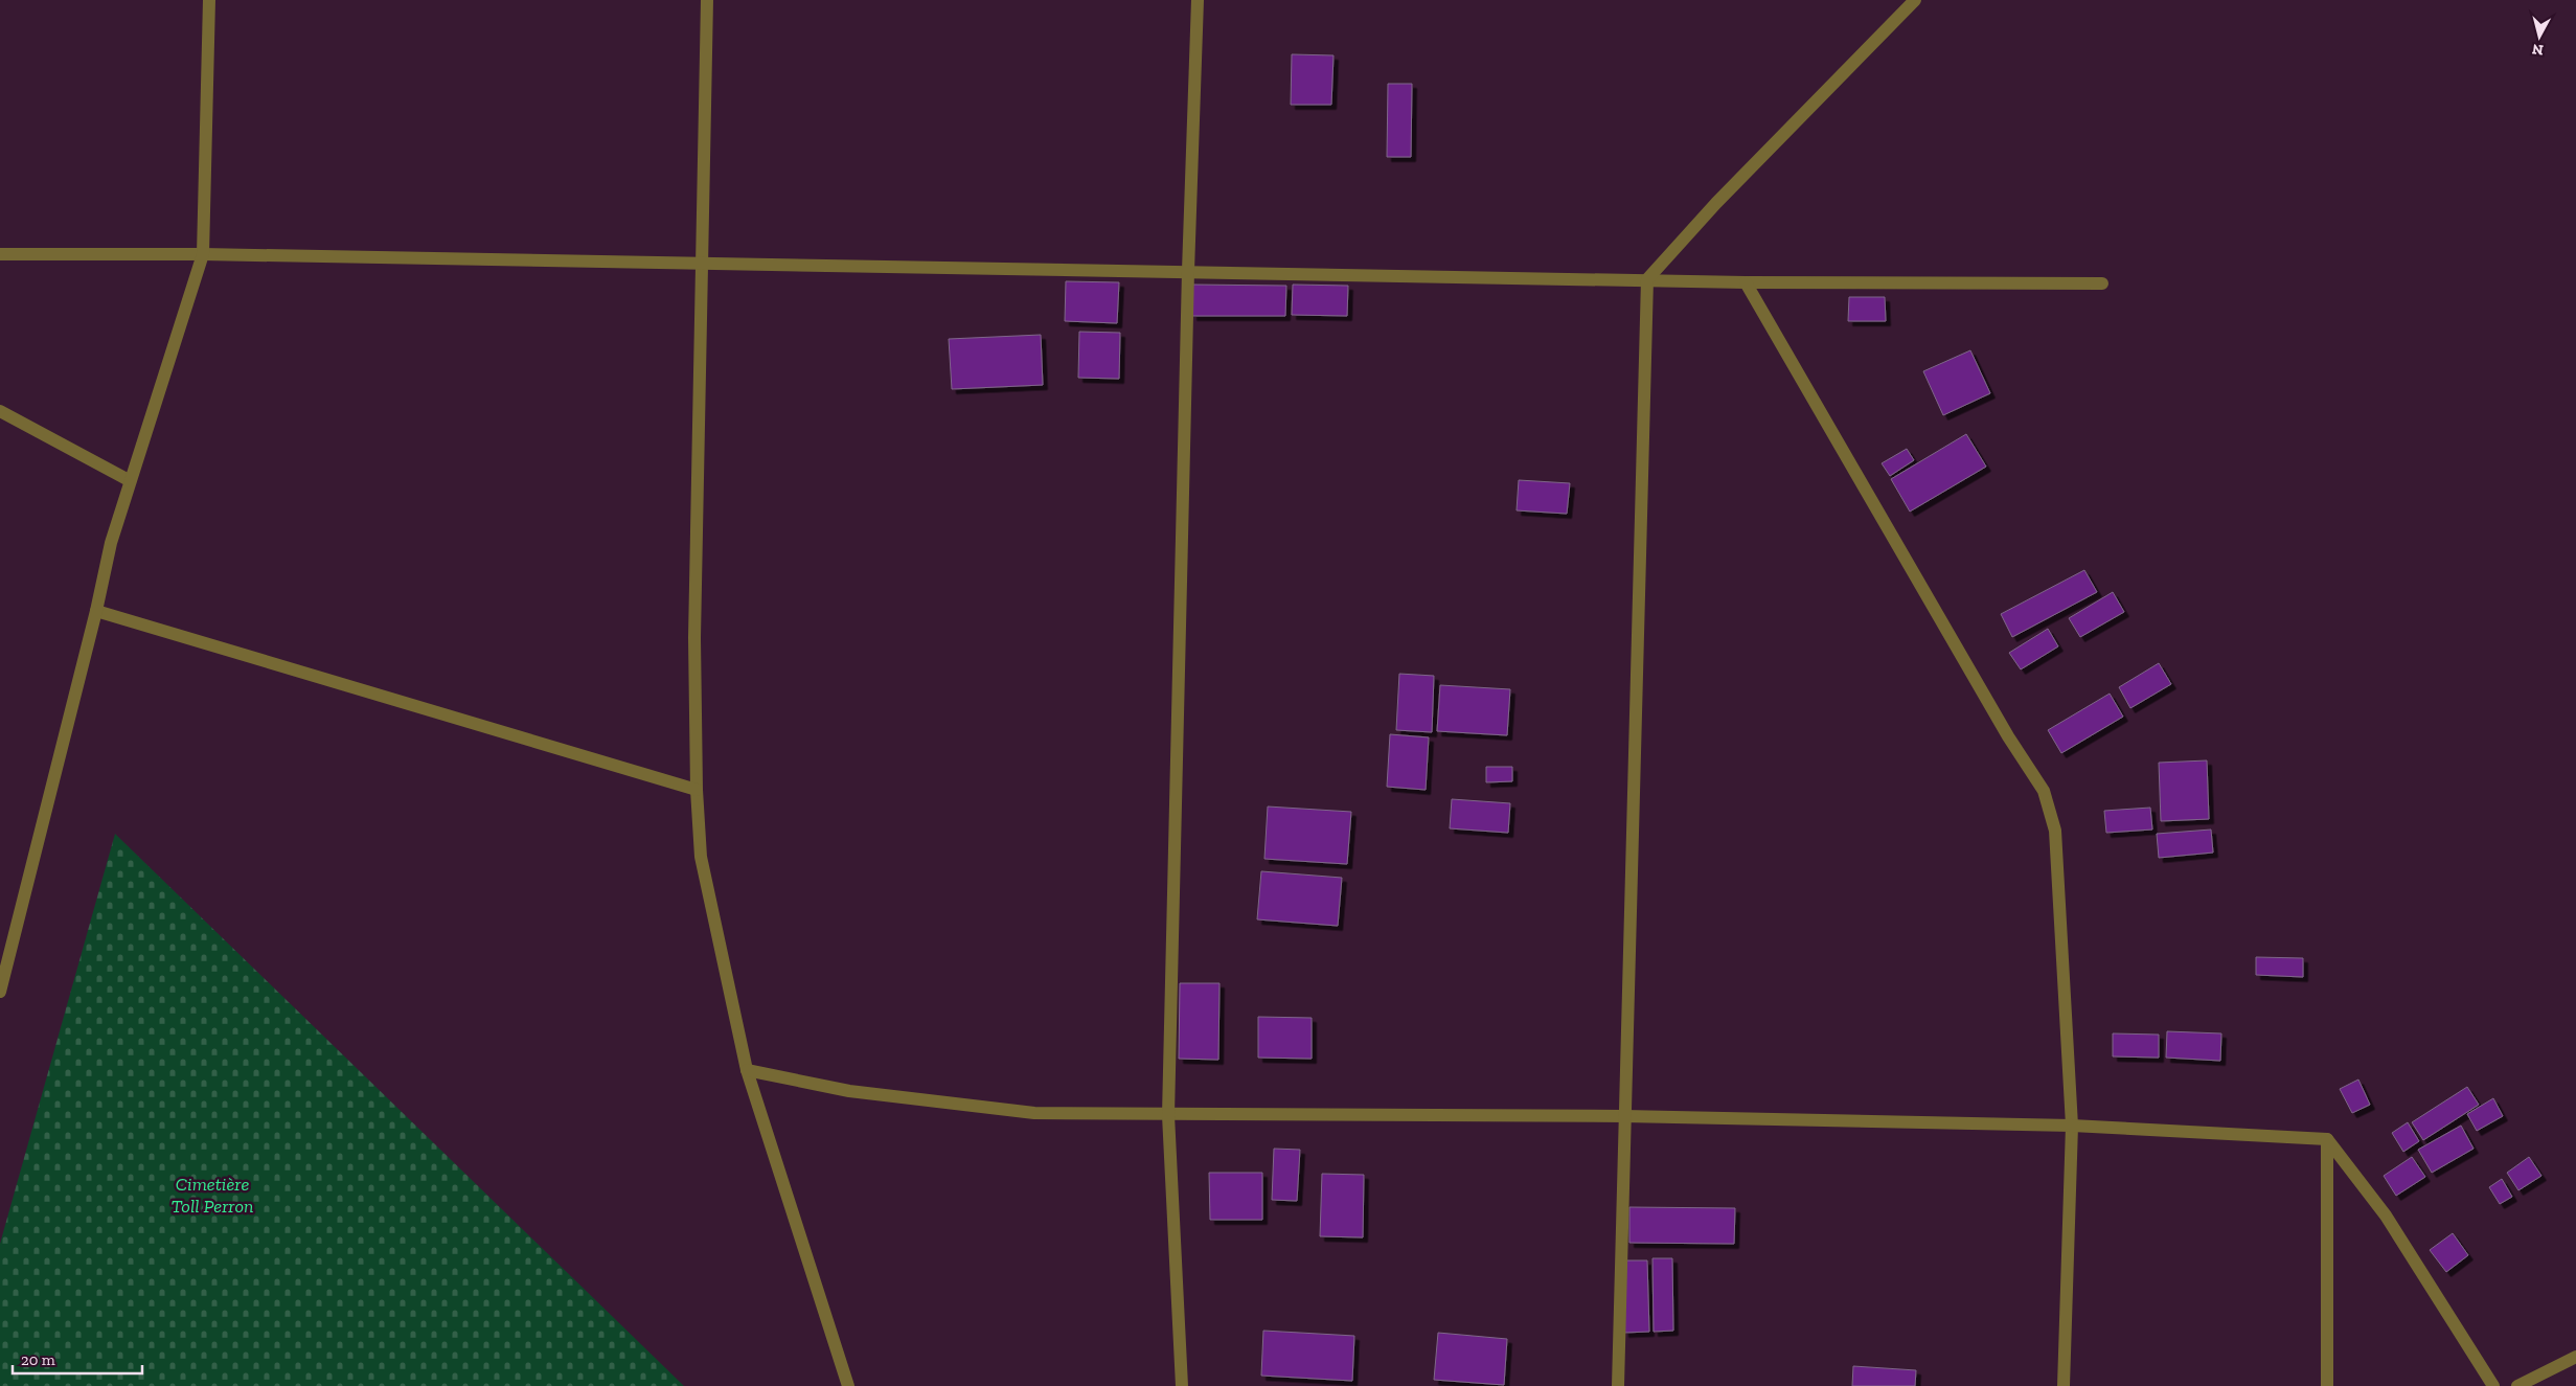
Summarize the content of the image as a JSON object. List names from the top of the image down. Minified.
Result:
{"parks":["Cimetière Toll Perron"],"scale_bar":"20 m","north":"bottom"}
